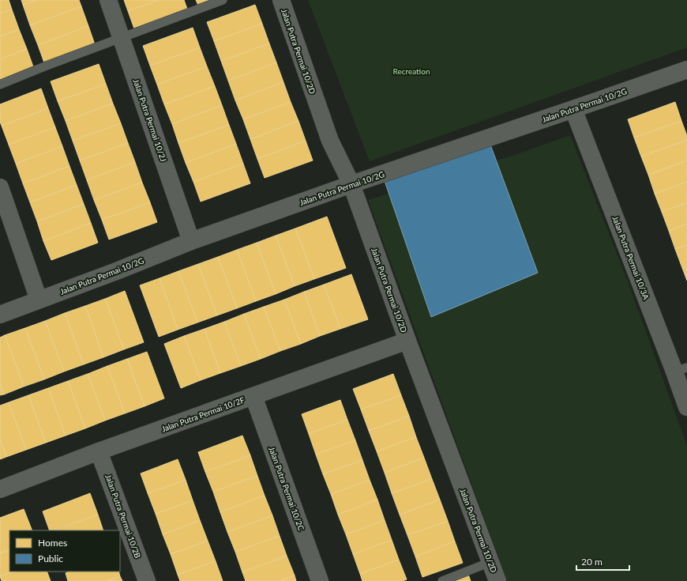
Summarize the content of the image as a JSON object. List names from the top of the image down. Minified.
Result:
{"streets":{"street":["Jalan Putra Permai 10/2D","Jalan Putra Permai 10/2G","Jalan Putra Permai 10/2J","Jalan Putra Permai 10/3A","Jalan Putra Permai 10/2F","Jalan Putra Permai 10/2C","Jalan Putra Permai 10/2B"]},"crossings":[["Jalan Putra Permai 10/2D","Jalan Putra Permai 10/2G"],["Jalan Putra Permai 10/2D","Jalan Putra Permai 10/2F"],["Jalan Putra Permai 10/2G","Jalan Putra Permai 10/2J"],["Jalan Putra Permai 10/2G","Jalan Putra Permai 10/3A"],["Jalan Putra Permai 10/2F","Jalan Putra Permai 10/2C"],["Jalan Putra Permai 10/2F","Jalan Putra Permai 10/2B"]],"parks":["Recreation"],"legend":["Homes","Public"],"scale_bar":"20 m"}
